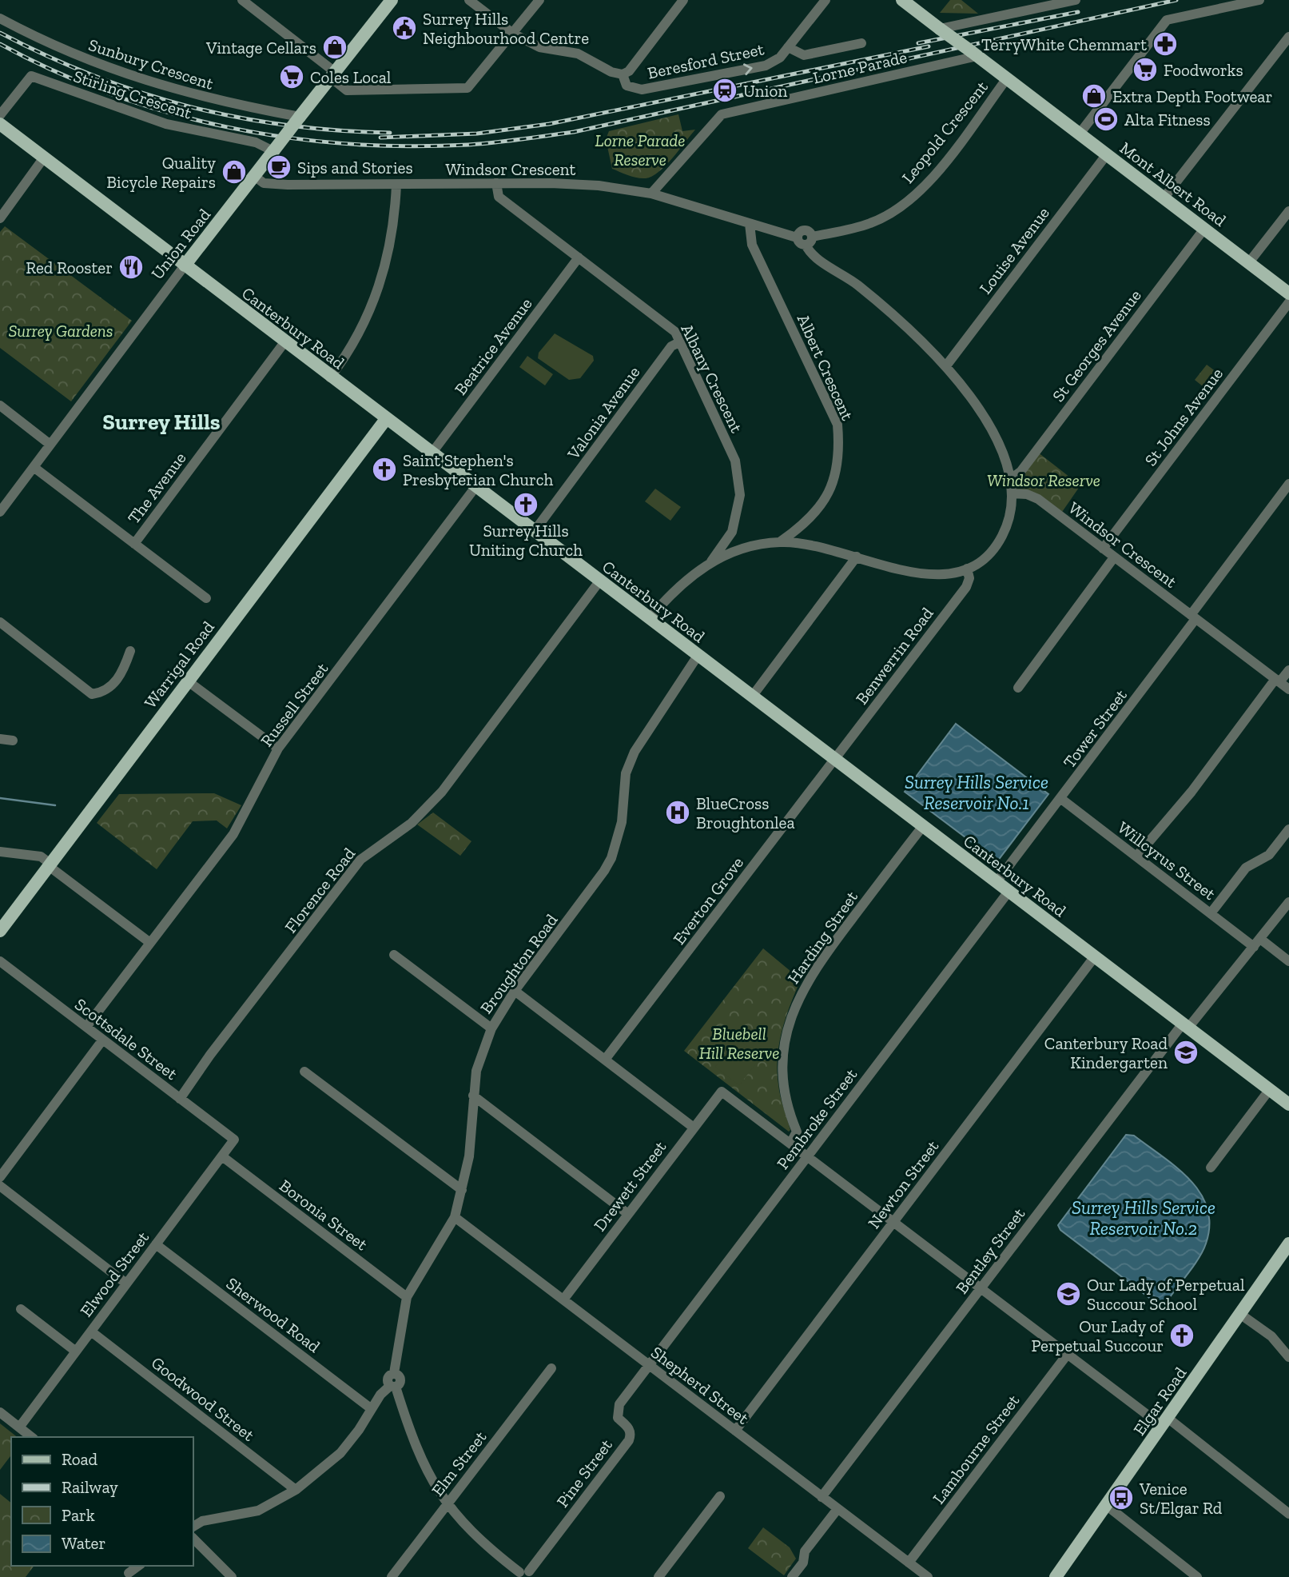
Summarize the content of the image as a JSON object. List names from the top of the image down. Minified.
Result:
{"streets":{"main road":["Mont Albert Road","Union Road","Canterbury Road","Warrigal Road","Elgar Road"],"street":["Beresford Street","Sunbury Crescent","Lorne Parade","Stirling Crescent","Leopold Crescent","Windsor Crescent","Louise Avenue","St Georges Avenue","Beatrice Avenue","Albert Crescent","Albany Crescent","Valonia Avenue","St Johns Avenue","The Avenue","Benwerrin Road","Russell Street","Tower Street","Willcyrus Street","Florence Road","Everton Grove","Harding Street","Broughton Road","Scottsdale Street","Pembroke Street","Newton Street","Drewett Street","Boronia Street","Bentley Street","Elwood Street","Sherwood Road","Shepherd Street","Goodwood Street","Lambourne Street","Elm Street","Pine Street"]},"crossings":[["Sunbury Crescent","Union Road"],["Lorne Parade","Windsor Crescent"],["Lorne Parade","Mont Albert Road"],["Stirling Crescent","Union Road"],["Leopold Crescent","Windsor Crescent"],["Leopold Crescent","Mont Albert Road"],["Windsor Crescent","Union Road"],["Windsor Crescent","Albert Crescent"],["Windsor Crescent","Albany Crescent"],["Windsor Crescent","St Johns Avenue"],["Windsor Crescent","Tower Street"],["Mont Albert Road","Louise Avenue"],["Mont Albert Road","St Georges Avenue"],["Union Road","Canterbury Road"],["Canterbury Road","Beatrice Avenue"],["Canterbury Road","Valonia Avenue"],["Canterbury Road","The Avenue"],["Canterbury Road","Benwerrin Road"],["Canterbury Road","Warrigal Road"],["Canterbury Road","Russell Street"],["Canterbury Road","Tower Street"],["Canterbury Road","Florence Road"],["Canterbury Road","Everton Grove"],["Canterbury Road","Harding Street"],["Canterbury Road","Broughton Road"],["Canterbury Road","Pembroke Street"],["Canterbury Road","Newton Street"],["Canterbury Road","Bentley Street"],["Beatrice Avenue","Albany Crescent"],["Albany Crescent","Valonia Avenue"],["Benwerrin Road","Everton Grove"],["Russell Street","Scottsdale Street"],["Tower Street","Willcyrus Street"],["Willcyrus Street","Bentley Street"],["Florence Road","Scottsdale Street"],["Harding Street","Drewett Street"],["Broughton Road","Boronia Street"],["Broughton Road","Shepherd Street"],["Scottsdale Street","Elwood Street"],["Pembroke Street","Shepherd Street"],["Pembroke Street","Pine Street"],["Newton Street","Shepherd Street"],["Drewett Street","Shepherd Street"],["Boronia Street","Elwood Street"],["Bentley Street","Shepherd Street"],["Elwood Street","Sherwood Road"],["Elwood Street","Goodwood Street"],["Shepherd Street","Lambourne Street"],["Shepherd Street","Pine Street"]],"one_way":["Beresford Street"],"districts":["Surrey Hills"],"water":["Surrey Hills Service Reservoir No.1","Surrey Hills Service Reservoir No.2"],"parks":["Lorne Parade Reserve","Surrey Gardens","Windsor Reserve","Bluebell Hill Reserve"],"places":{"public building":["Surrey Hills Neighbourhood Centre"],"pharmacy":["TerryWhite Chemmart"],"shop":["Vintage Cellars","Extra Depth Footwear","Quality Bicycle Repairs"],"supermarket":["Foodworks","Coles Local"],"station":["Union"],"sports":["Alta Fitness"],"cafe":["Sips and Stories"],"restaurant":["Red Rooster"],"church":["Saint Stephen's Presbyterian Church","Surrey Hills Uniting Church","Our Lady of Perpetual Succour"],"hospital":["BlueCross Broughtonlea"],"school or university":["Canterbury Road Kindergarten","Our Lady of Perpetual Succour School"],"bus stop":["Venice St/Elgar Rd"]},"legend":["Road","Railway","Park","Water"]}
